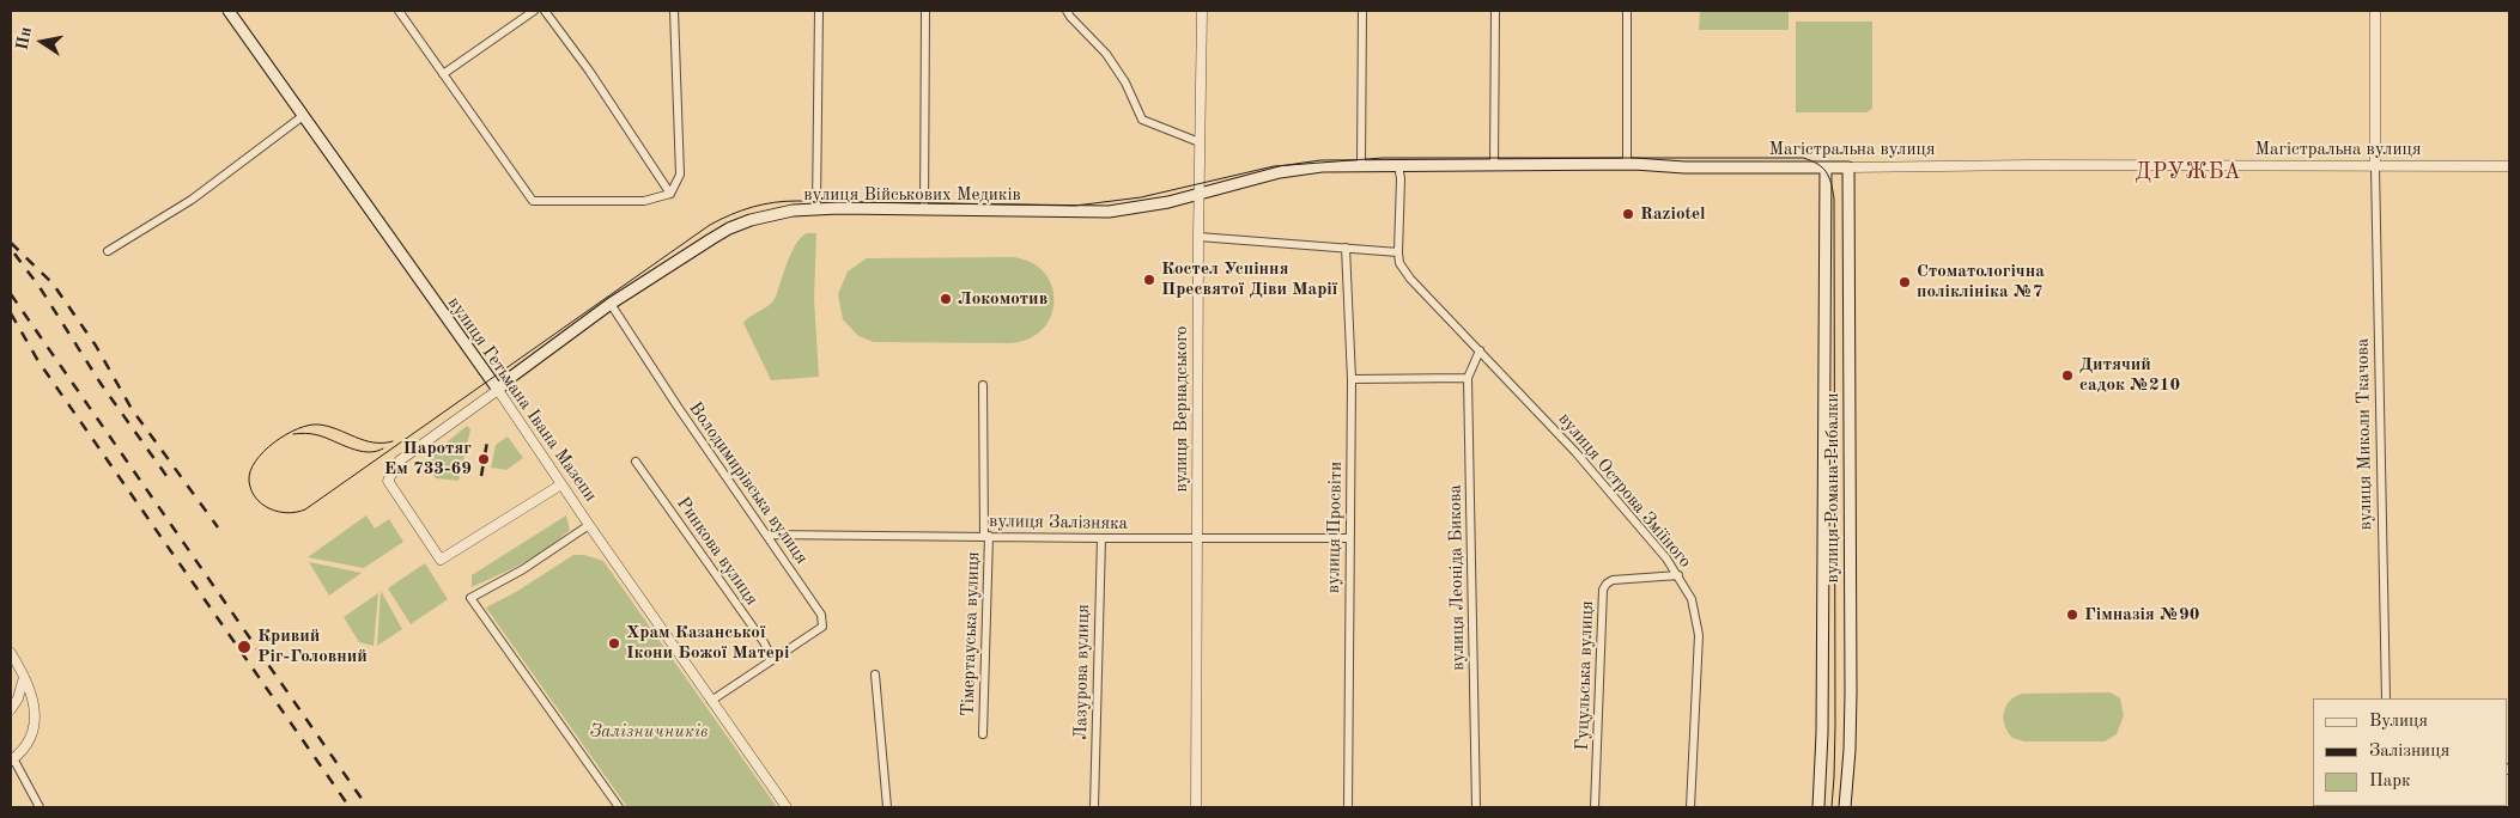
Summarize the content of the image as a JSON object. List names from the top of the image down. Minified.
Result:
{"streets":{"main road":["Магістральна вулиця","вулиця Військових Медиків","вулиця Гетьмана Івана Мазепи","вулиця Романа Рибалки"],"street":["вулиця Вернадського","вулиця Миколи Ткачова","Володимирівська вулиця","вулиця Острова Зміїного","вулиця Залізняка","вулиця Просвіти","Ринкова вулиця","вулиця Леоніда Бикова","Тімертауська вулиця","Лазурова вулиця","Гуцульська вулиця"]},"crossings":[["Магістральна вулиця","вулиця Військових Медиків"],["Магістральна вулиця","вулиця Вернадського"],["Магістральна вулиця","вулиця Миколи Ткачова"],["Магістральна вулиця","вулиця Романа Рибалки"],["вулиця Військових Медиків","вулиця Гетьмана Івана Мазепи"],["вулиця Військових Медиків","вулиця Вернадського"],["вулиця Військових Медиків","Володимирівська вулиця"],["вулиця Вернадського","вулиця Залізняка"],["Володимирівська вулиця","вулиця Залізняка"],["Володимирівська вулиця","Ринкова вулиця"],["вулиця Острова Зміїного","вулиця Леоніда Бикова"],["вулиця Острова Зміїного","Гуцульська вулиця"],["вулиця Залізняка","вулиця Просвіти"],["вулиця Залізняка","Тімертауська вулиця"],["вулиця Залізняка","Лазурова вулиця"]],"districts":["ДРУЖБА"],"parks":["Залізничників"],"places":["Raziotel","Костел Успіння Пресвятої Діви Марії","Стоматологічна поліклініка №7","Локомотив","Дитячий садок №210","Паротяг Ем 733-69","Гімназія №90","Храм Казанської Ікони Божої Матері","Кривий Ріг-Головний"],"legend":["Вулиця","Залізниця","Парк"],"north":"left"}
